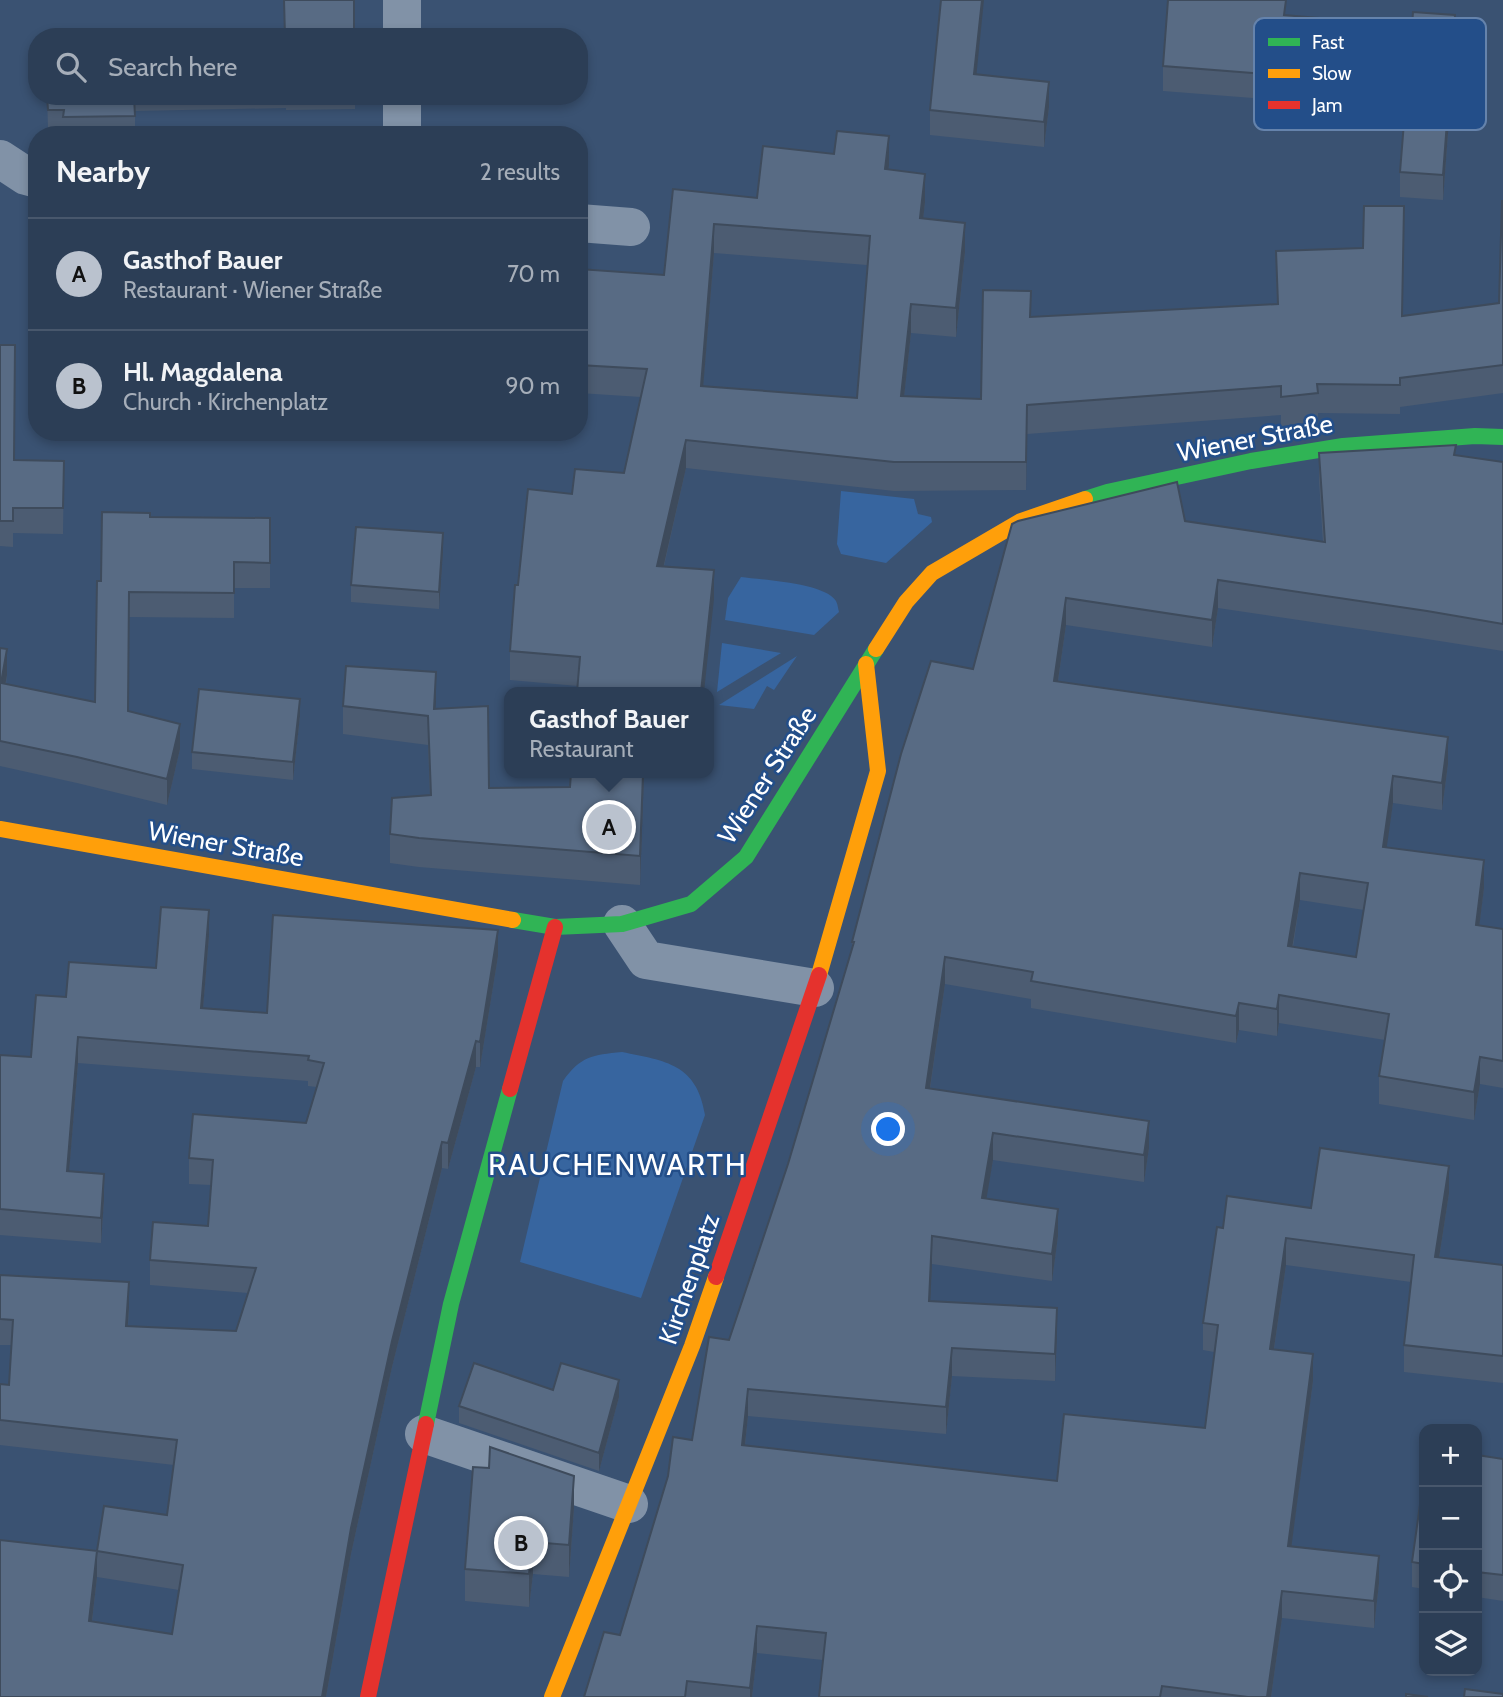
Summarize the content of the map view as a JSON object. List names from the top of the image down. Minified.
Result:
{"streets":{"street":["Wiener Straße","Kirchenplatz"]},"crossings":[["Wiener Straße","Kirchenplatz"]],"districts":["RAUCHENWARTH"],"legend":["Fast","Slow","Jam"],"page":{"search":"Search here","heading":["Nearby","2 results"],"list":[{"mark":"A","name":"Gasthof Bauer","note":"Restaurant · Wiener Straße","value":"70 m"},{"mark":"B","name":"Hl. Magdalena","note":"Church · Kirchenplatz","value":"90 m"}],"popup":["Gasthof Bauer","Restaurant"],"pins":["A","B"],"map_buttons":["+","−"]}}
